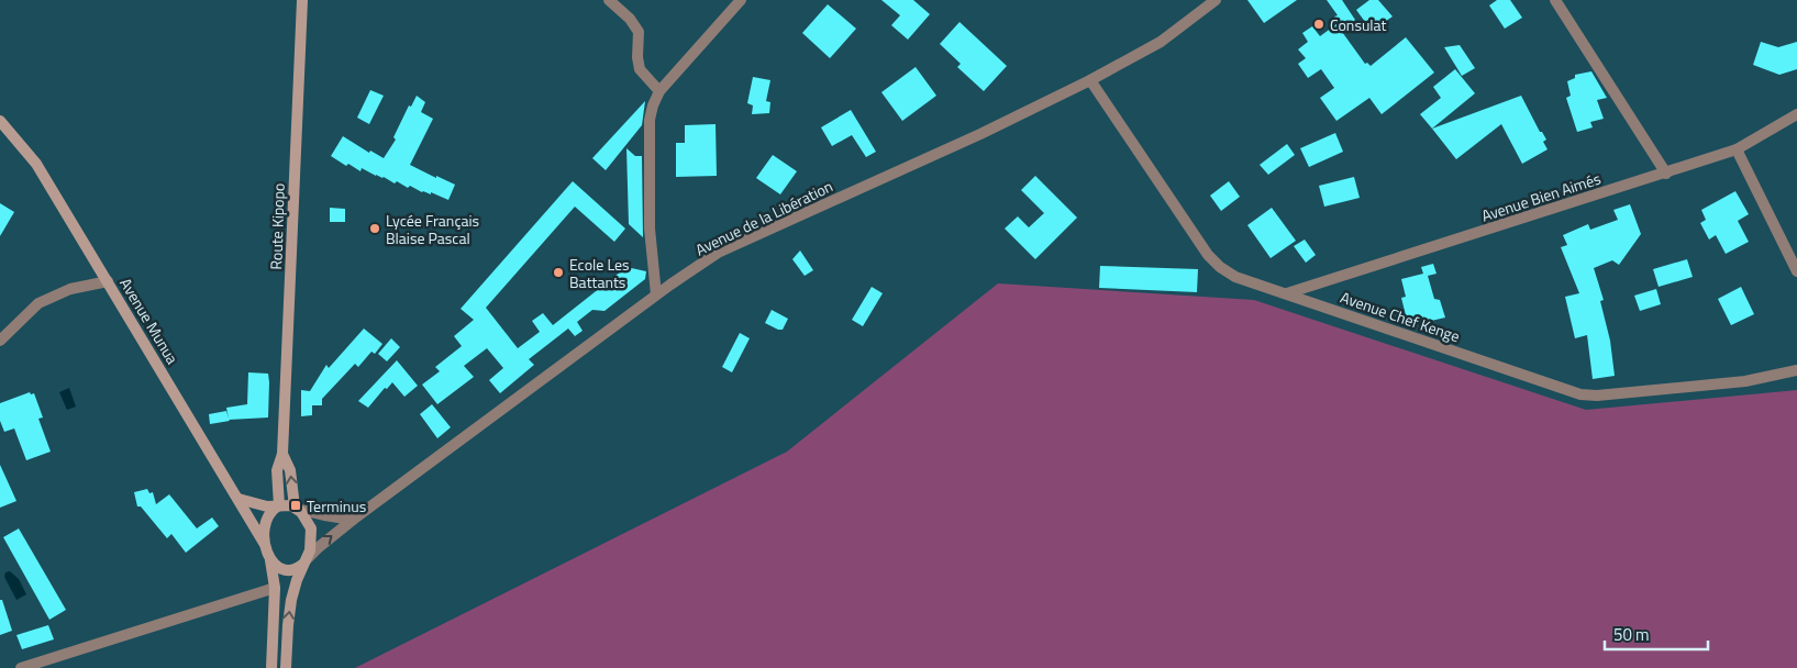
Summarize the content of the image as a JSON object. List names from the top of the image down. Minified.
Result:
{"streets":{"main road":["Route Kipopo","Avenue Munua"],"street":["Avenue Bien Aimés","Avenue de la Libération","Avenue Chef Kenge"]},"crossings":[["Avenue Bien Aimés","Avenue Chef Kenge"],["Avenue de la Libération","Route Kipopo"],["Avenue de la Libération","Avenue Chef Kenge"],["Avenue de la Libération","Avenue Munua"],["Route Kipopo","Avenue Munua"]],"places":{"other":["Consulat","Lycée Français Blaise Pascal","Ecole Les Battants"],"transit":["Terminus"]},"scale_bar":"50 m"}
